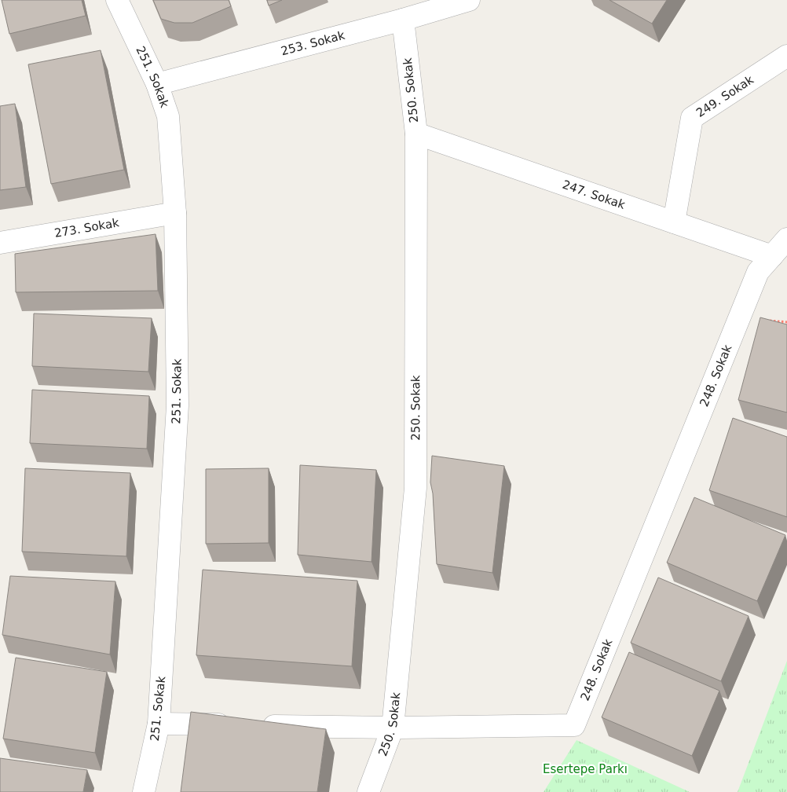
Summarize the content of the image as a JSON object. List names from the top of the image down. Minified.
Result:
{"streets":{"street":["253. Sokak","251. Sokak","250. Sokak","249. Sokak","247. Sokak","273. Sokak","248. Sokak"]},"crossings":[["253. Sokak","251. Sokak"],["253. Sokak","250. Sokak"],["251. Sokak","273. Sokak"],["251. Sokak","248. Sokak"],["250. Sokak","247. Sokak"],["250. Sokak","248. Sokak"],["249. Sokak","247. Sokak"],["247. Sokak","248. Sokak"]],"parks":["Esertepe Parkı"]}
